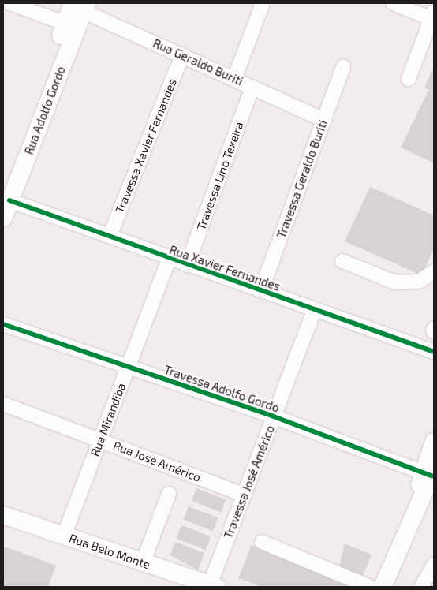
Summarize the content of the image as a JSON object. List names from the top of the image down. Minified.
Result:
{"streets":{"main road":["Rua Adolfo Gordo","Rua Belo Monte"],"street":["Rua Geraldo Buriti","Travessa Xavier Fernandes","Travessa Lino Texeira","Travessa Geraldo Buriti","Rua Xavier Fernandes","Travessa Adolfo Gordo","Rua Mirandiba","Rua José Américo","Travessa José Américo"]},"crossings":[["Rua Geraldo Buriti","Rua Adolfo Gordo"],["Rua Geraldo Buriti","Travessa Xavier Fernandes"],["Rua Geraldo Buriti","Travessa Lino Texeira"],["Rua Geraldo Buriti","Travessa Geraldo Buriti"],["Rua Adolfo Gordo","Rua Xavier Fernandes"],["Travessa Xavier Fernandes","Rua Xavier Fernandes"],["Travessa Lino Texeira","Rua Xavier Fernandes"],["Travessa Geraldo Buriti","Rua Xavier Fernandes"],["Rua Xavier Fernandes","Rua Mirandiba"],["Rua Xavier Fernandes","Travessa José Américo"],["Travessa Adolfo Gordo","Rua Mirandiba"],["Travessa Adolfo Gordo","Travessa José Américo"],["Rua Mirandiba","Rua José Américo"],["Rua Mirandiba","Rua Belo Monte"],["Rua José Américo","Travessa José Américo"],["Travessa José Américo","Rua Belo Monte"]]}
